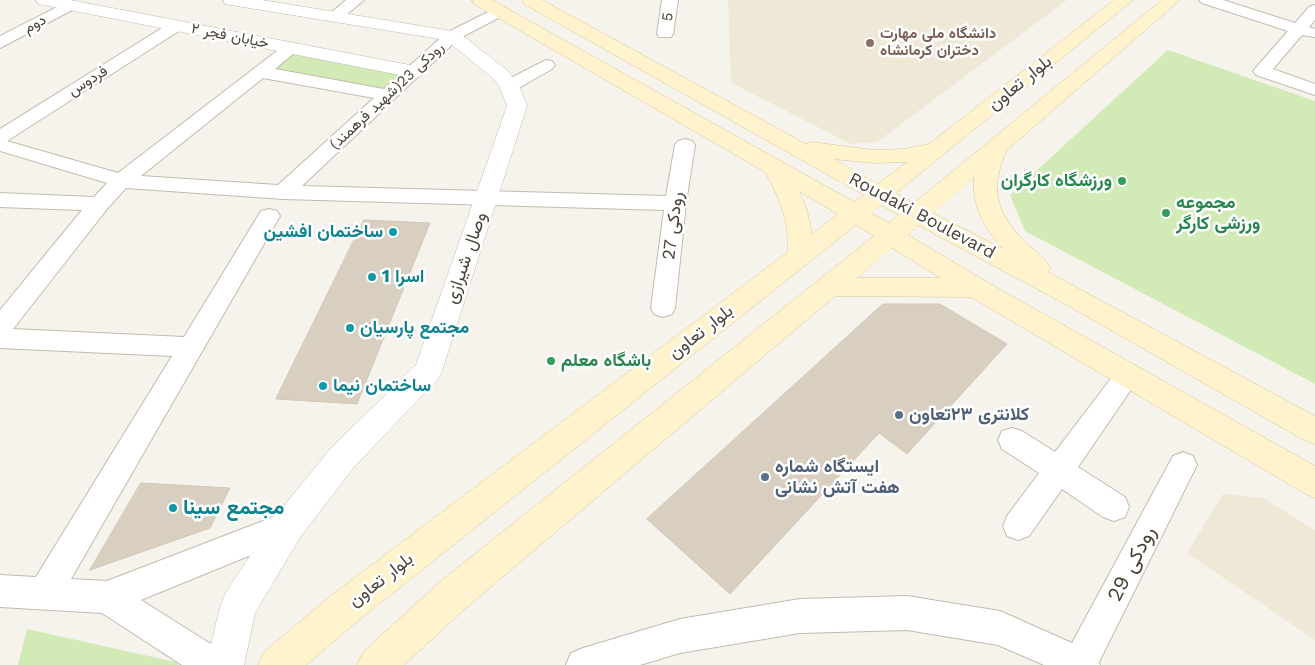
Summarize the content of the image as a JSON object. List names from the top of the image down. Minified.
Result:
{"streets":{"main road":["بلوار تعاون","Roudaki Boulevard"],"street":["5","دوم","خیابان فجر ۲","فردوس","رودکی 23(شهید فرهمند)","رودکی 27","وصال شیرازی","رودکی 29"]},"crossings":[["دوم","خیابان فجر ۲"],["خیابان فجر ۲","فردوس"],["خیابان فجر ۲","رودکی 23(شهید فرهمند)"],["بلوار تعاون","Roudaki Boulevard"],["رودکی 23(شهید فرهمند)","Roudaki Boulevard"],["رودکی 23(شهید فرهمند)","وصال شیرازی"]],"places":["دانشگاه ملی مهارت دختران کرمانشاه","ورزشگاه کارگران","مجموعه ورزشی کارگر","ساختمان افشین","اسرا 1","مجتمع پارسیان","باشگاه معلم","ساختمان نیما","کلانتری ۲۳تعاون","ایستگاه شماره هفت آتش نشانی","مجتمع سینا"]}
